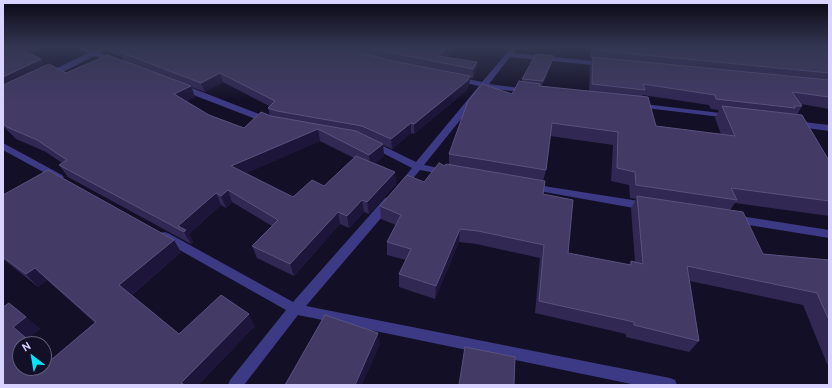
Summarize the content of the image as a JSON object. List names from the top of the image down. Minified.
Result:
{"north":"top left"}
